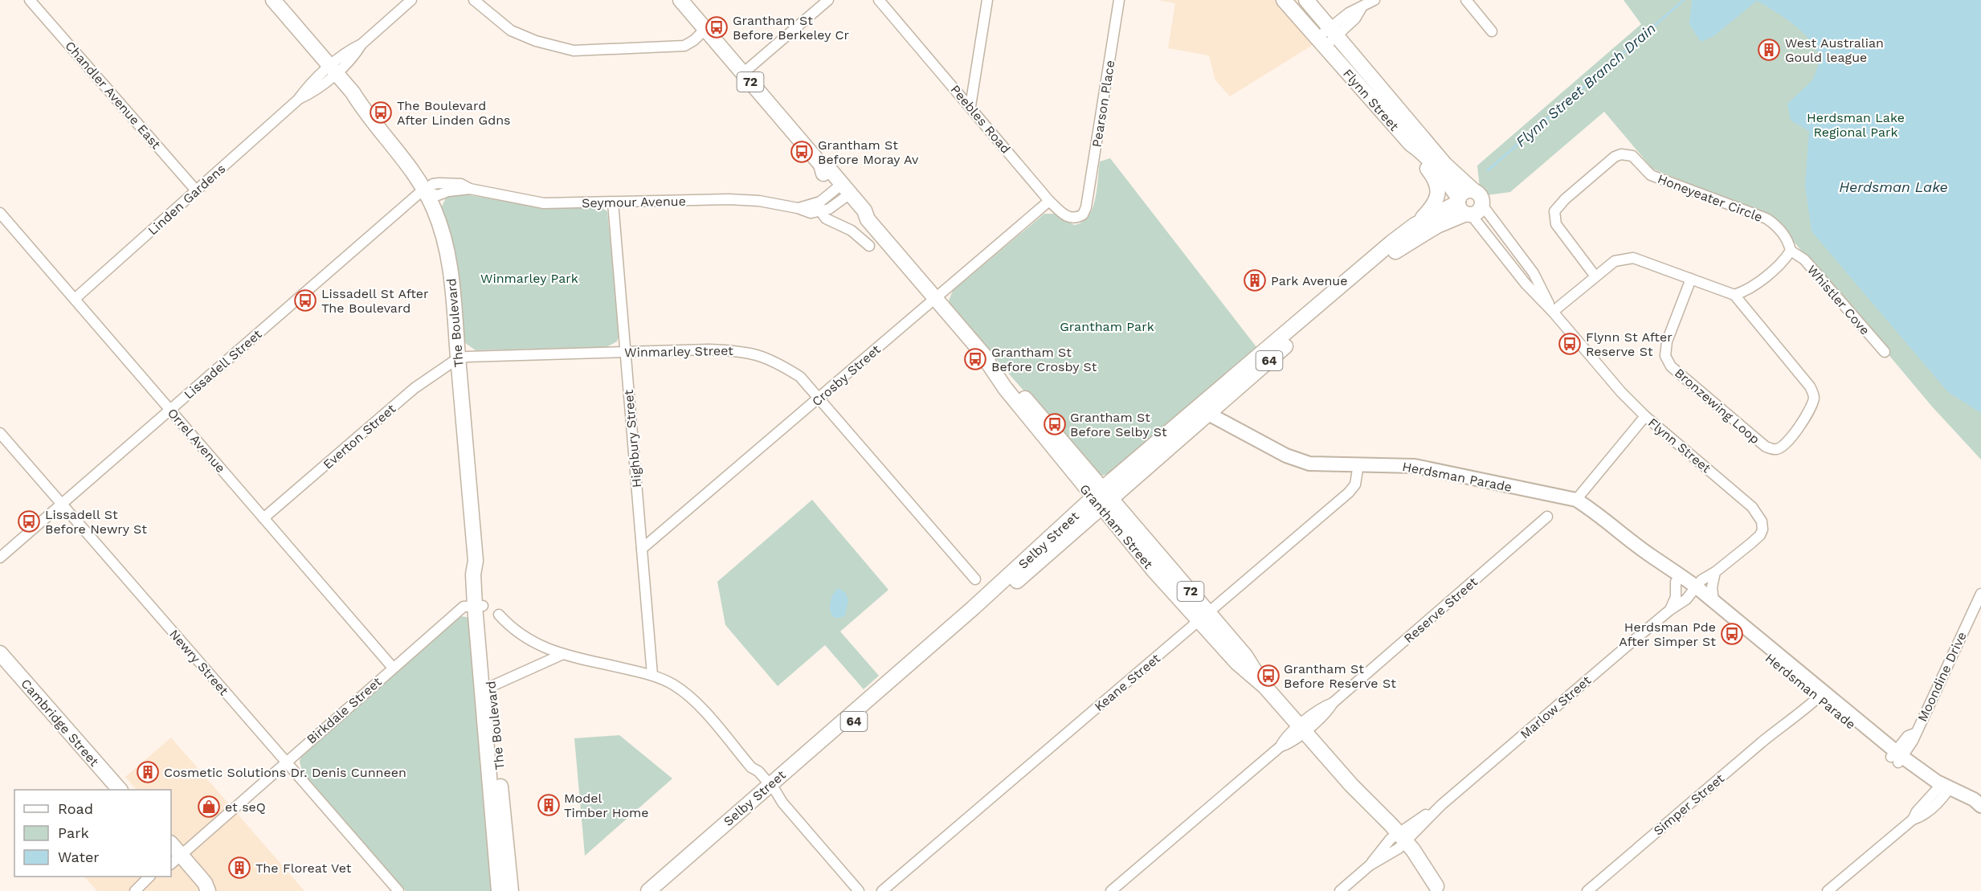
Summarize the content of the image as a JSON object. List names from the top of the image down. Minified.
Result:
{"streets":{"main road":["72","Flynn Street","The Boulevard","64","Herdsman Parade","Grantham Street","Selby Street","Cambridge Street"],"street":["Chandler Avenue East","Pearson Place","Peebles Road","Honeyeater Circle","Linden Gardens","Seymour Avenue","Whistler Cove","Winmarley Street","Lissadell Street","Crosby Street","Bronzewing Loop","Everton Street","Highbury Street","Orrel Avenue","Reserve Street","Newry Street","Moondine Drive","Keane Street","Marlow Street","Birkdale Street","Simper Street"]},"crossings":[["Chandler Avenue East","Linden Gardens"],["Flynn Street","64"],["Flynn Street","Herdsman Parade"],["Flynn Street","Selby Street"],["Flynn Street","Marlow Street"],["Pearson Place","Peebles Road"],["Peebles Road","Crosby Street"],["Honeyeater Circle","Whistler Cove"],["Linden Gardens","The Boulevard"],["Linden Gardens","Orrel Avenue"],["Seymour Avenue","The Boulevard"],["Seymour Avenue","Lissadell Street"],["Seymour Avenue","Highbury Street"],["Seymour Avenue","Grantham Street"],["The Boulevard","Winmarley Street"],["The Boulevard","Lissadell Street"],["The Boulevard","Everton Street"],["The Boulevard","Birkdale Street"],["Winmarley Street","Crosby Street"],["Winmarley Street","Everton Street"],["Winmarley Street","Highbury Street"],["64","Selby Street"],["Lissadell Street","Orrel Avenue"],["Lissadell Street","Newry Street"],["Crosby Street","Highbury Street"],["Crosby Street","Grantham Street"],["Everton Street","Orrel Avenue"],["Orrel Avenue","Birkdale Street"],["Herdsman Parade","Selby Street"],["Herdsman Parade","Moondine Drive"],["Herdsman Parade","Keane Street"],["Herdsman Parade","Marlow Street"],["Herdsman Parade","Simper Street"],["Grantham Street","Selby Street"],["Grantham Street","Reserve Street"],["Grantham Street","Keane Street"],["Grantham Street","Marlow Street"],["Newry Street","Birkdale Street"]],"water":["Flynn Street Branch Drain","Herdsman Lake"],"parks":["Herdsman Lake Regional Park","Winmarley Park","Grantham Park"],"places":{"bus stop":["Grantham St Before Berkeley Cr","The Boulevard After Linden Gdns","Grantham St Before Moray Av","Lissadell St After The Boulevard","Flynn St After Reserve St","Grantham St Before Crosby St","Grantham St Before Selby St","Lissadell St Before Newry St","Herdsman Pde After Simper St","Grantham St Before Reserve St"],"building":["West Australian Gould league","Park Avenue","Cosmetic Solutions Dr. Denis Cunneen","Model Timber Home","The Floreat Vet"],"shop":["et seQ"]},"legend":["Road","Park","Water"]}
